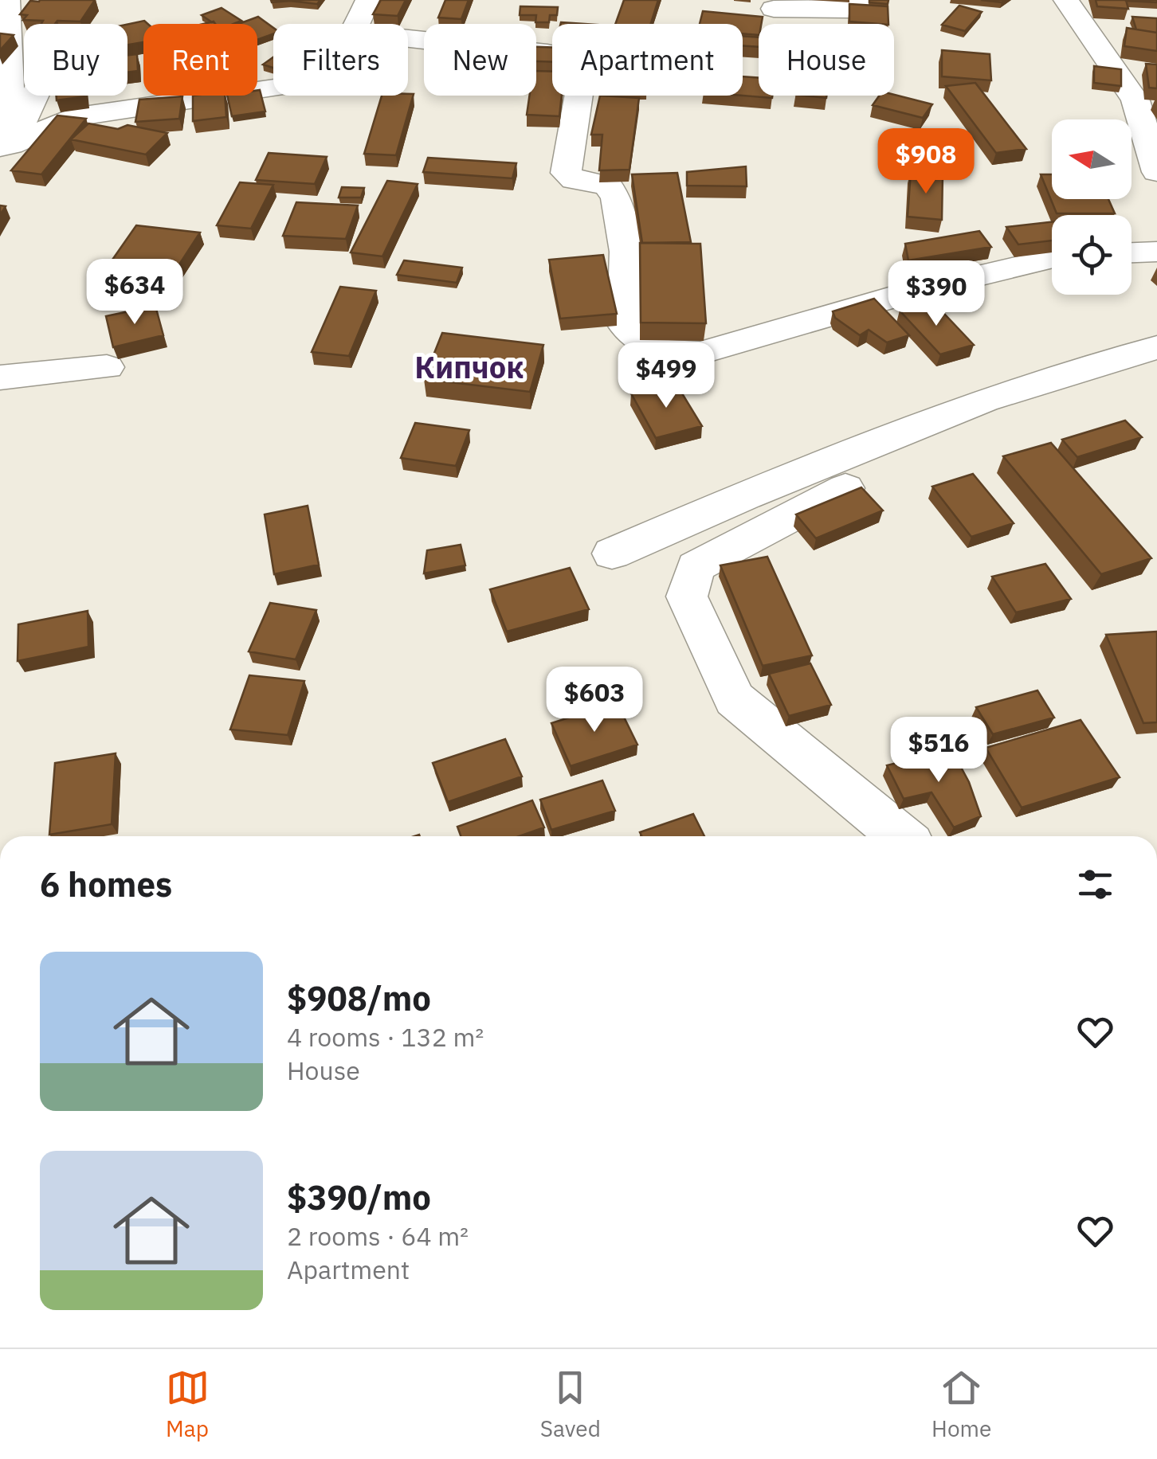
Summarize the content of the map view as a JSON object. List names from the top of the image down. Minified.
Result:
{"districts":["Кипчок"],"north":"left","page":{"chip":["Buy","Rent","Filters","New","Apartment","House"],"price":["$908","$634","$390","$499","$603","$516"],"heading":"6 homes","list":[{"name":"$908/mo","note":"4 rooms · 132 m² · House"},{"name":"$390/mo","note":"2 rooms · 64 m² · Apartment"}],"tabs":["Map","Saved","Home"]}}
